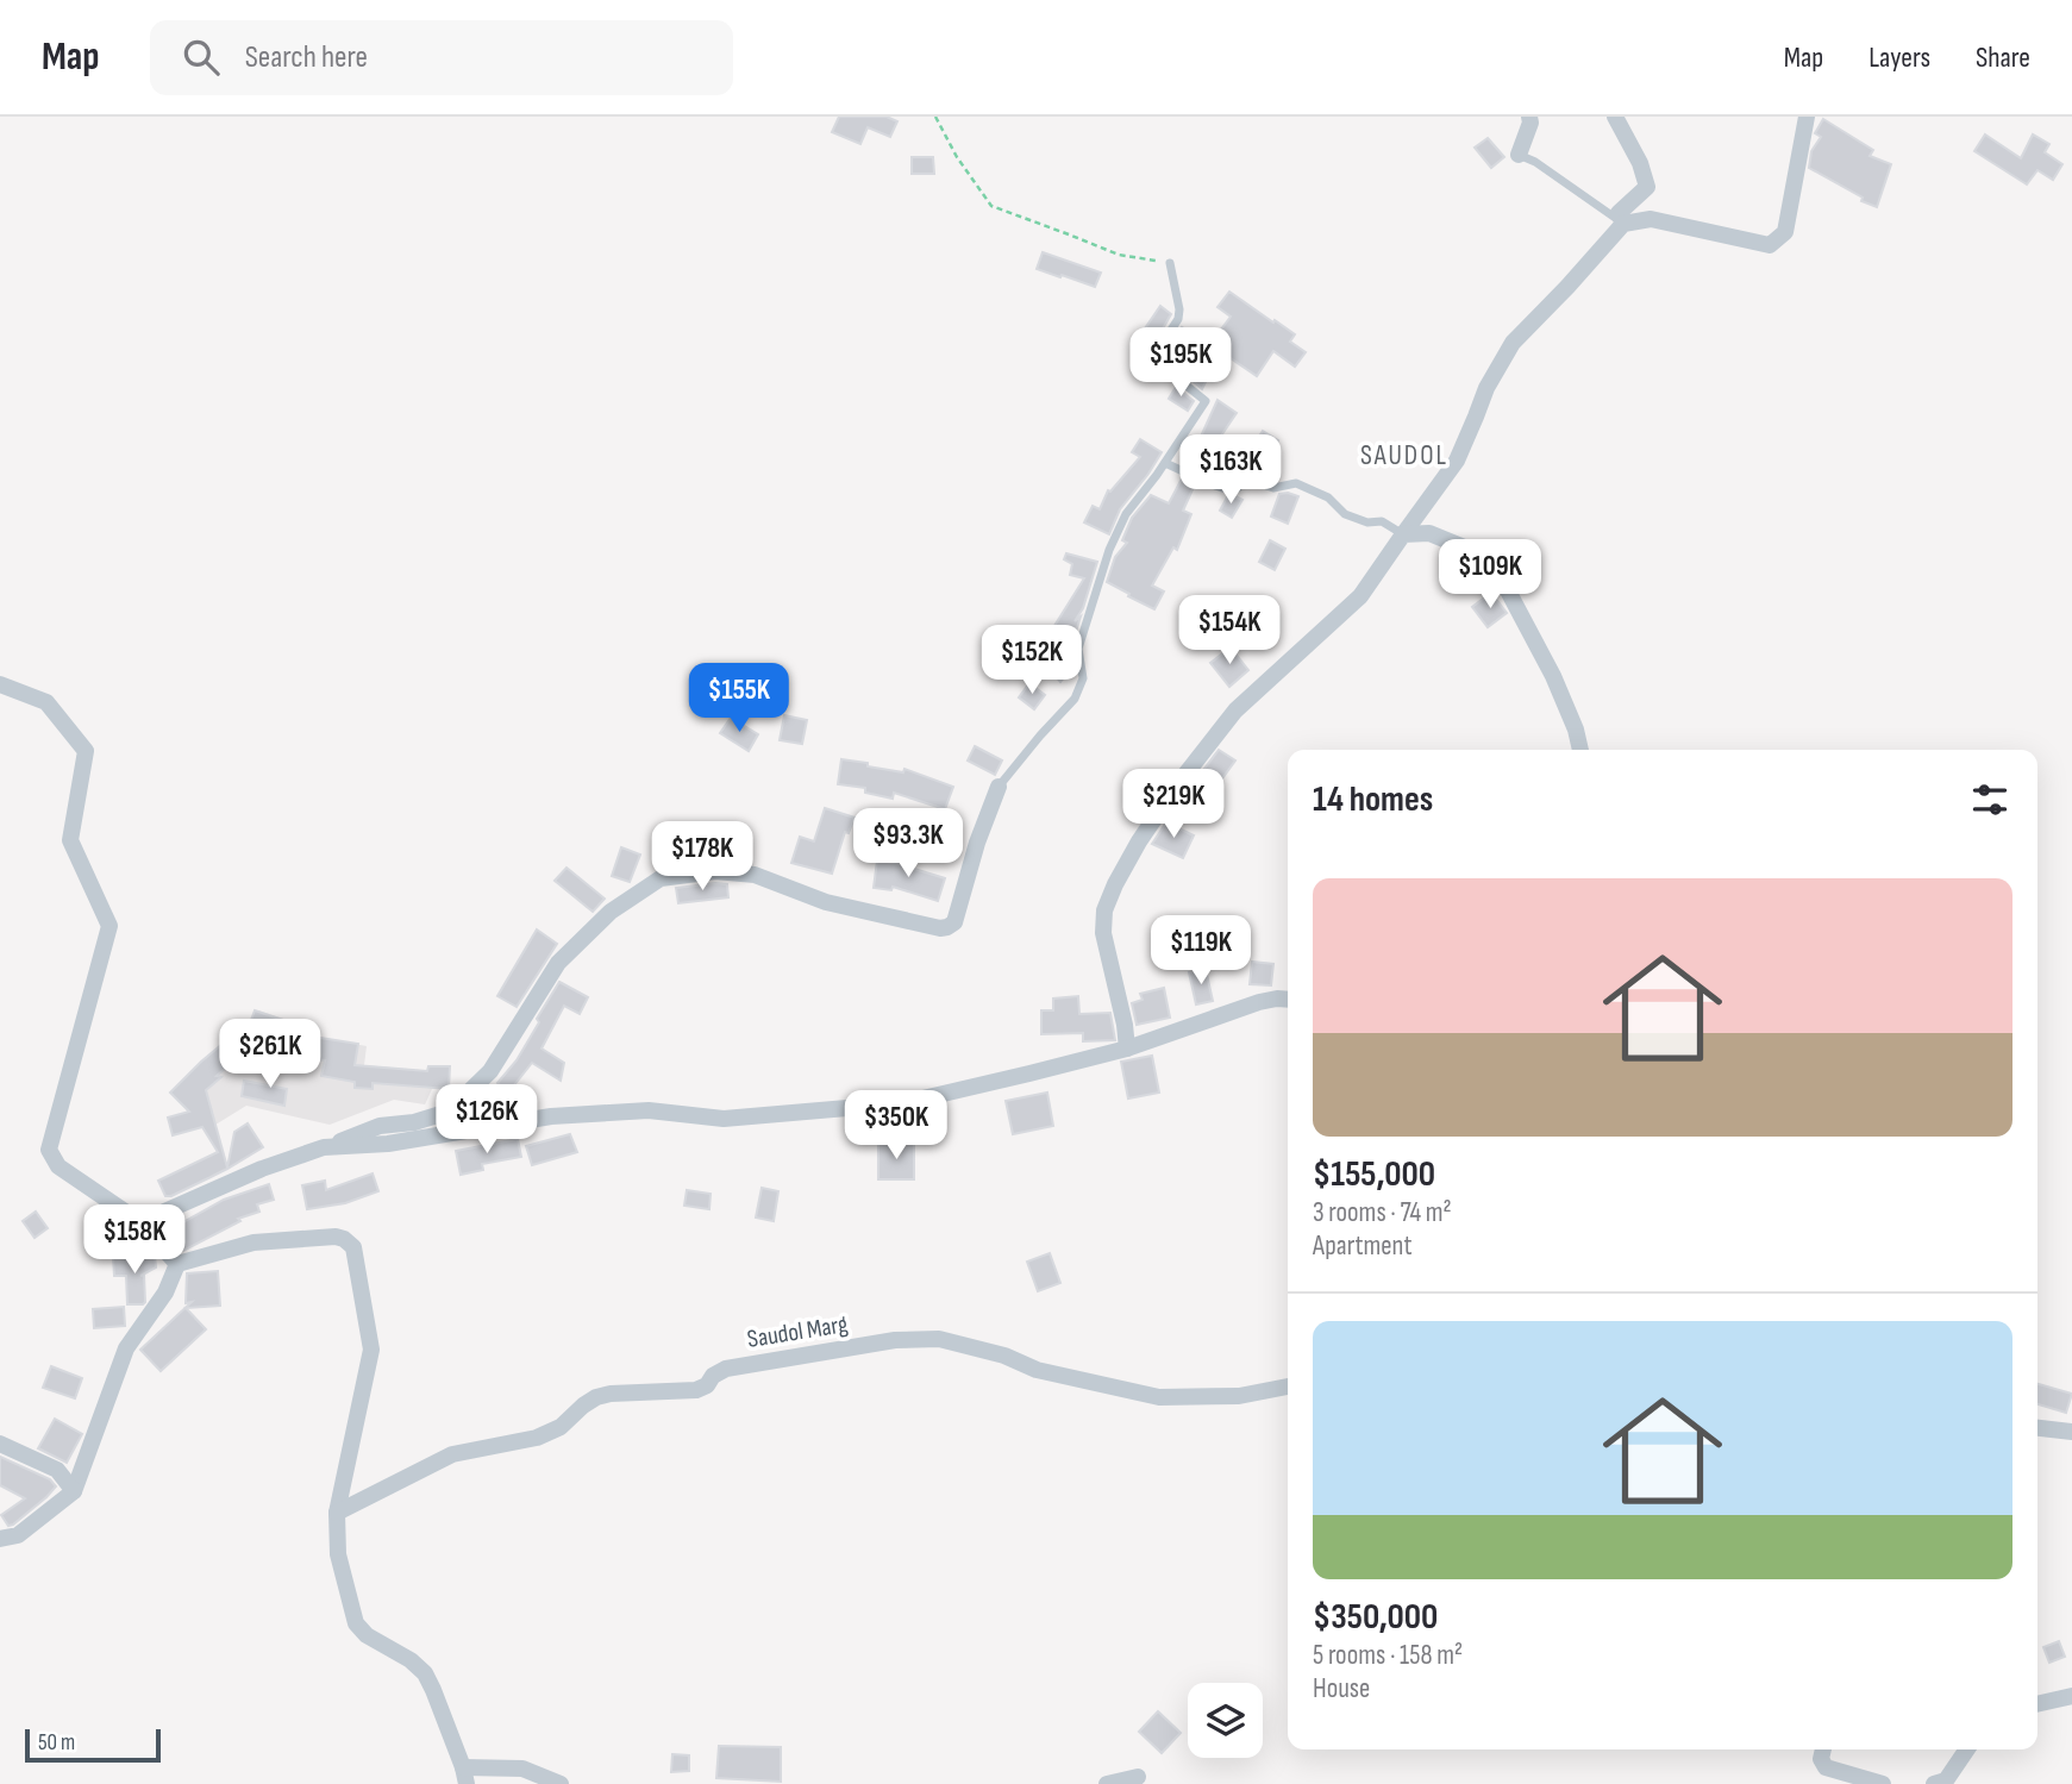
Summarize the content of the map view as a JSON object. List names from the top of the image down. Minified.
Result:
{"streets":{"street":["Saudol Marg"]},"districts":["SAUDOL"],"scale_bar":"50 m","page":{"header":"Map","search":"Search here","nav":["Map","Layers","Share"],"price":["$195K","$163K","$109K","$154K","$152K","$155K","$219K","$93.3K","$178K","$119K","$261K","$126K","$350K","$158K"],"heading":"14 homes","list":[{"name":"$155,000","note":"3 rooms · 74 m² · Apartment"},{"name":"$350,000","note":"5 rooms · 158 m² · House"}],"scale":"50 m"}}
